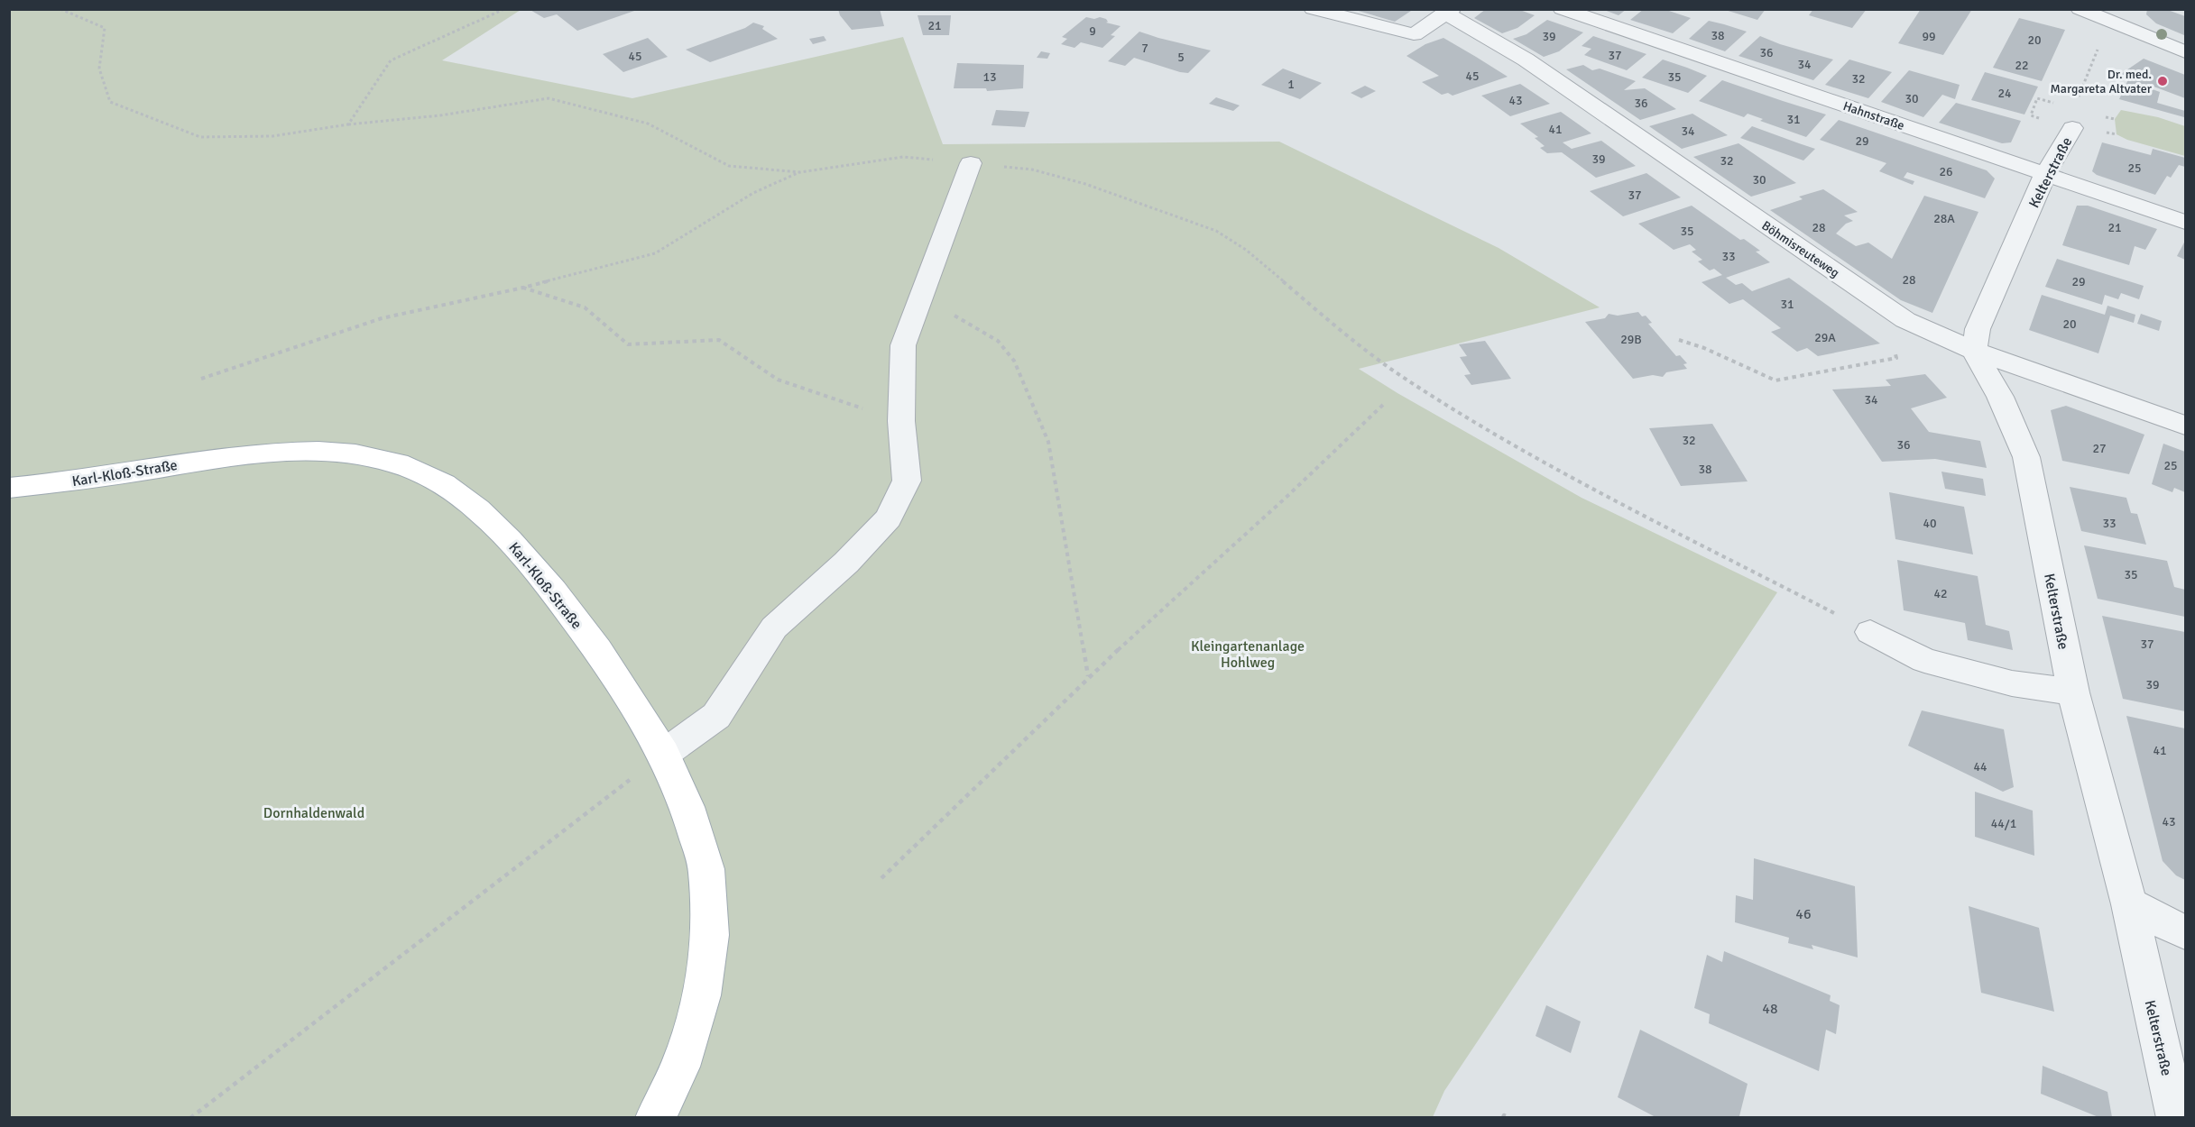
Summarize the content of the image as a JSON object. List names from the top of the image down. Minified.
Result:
{"streets":{"main road":["Karl-Kloß-Straße"],"street":["Hahnstraße","Kelterstraße","Böhmisreuteweg"]},"crossings":[["Hahnstraße","Kelterstraße"],["Kelterstraße","Böhmisreuteweg"]],"parks":["Kleingartenanlage Hohlweg","Dornhaldenwald"],"places":["Dr. med. Margareta Altvater"],"house_numbers":["21","9","38","39","99","20","7","36","37","45","5","34","22","45","13","35","32","1","24","30","43","36","31","41","34","29","39","32","25","26","30","37","28A","28","21","35","33","28","29","31","20","29A","29B","34","32","36","27","25","38","40","33","35","42","37","39","41","44","43","44/1","46","48"]}
